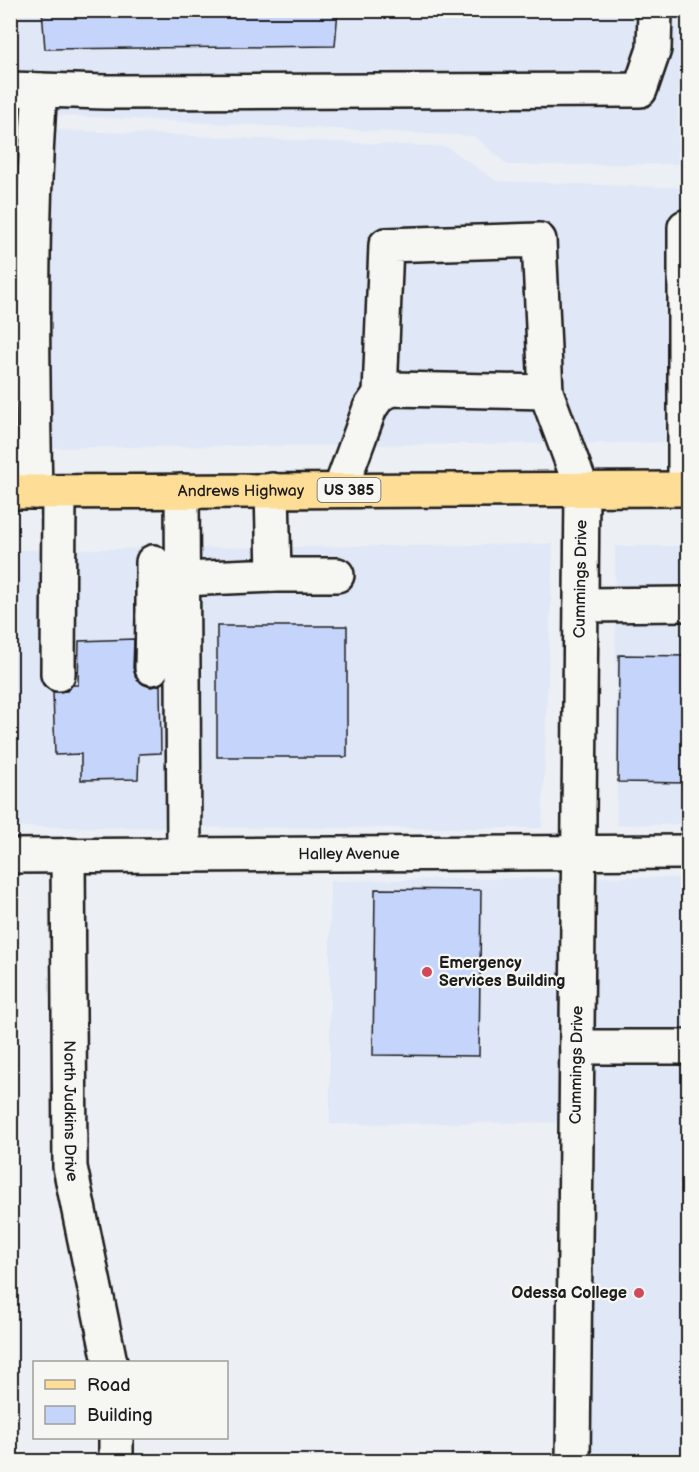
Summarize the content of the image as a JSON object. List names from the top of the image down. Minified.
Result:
{"streets":{"main road":["US 385","Andrews Highway"],"street":["Cummings Drive","Halley Avenue","North Judkins Drive"]},"crossings":[["Andrews Highway","Cummings Drive"],["Cummings Drive","Halley Avenue"],["Halley Avenue","North Judkins Drive"]],"places":["Emergency Services Building","Odessa College"],"legend":["Road","Building"]}
